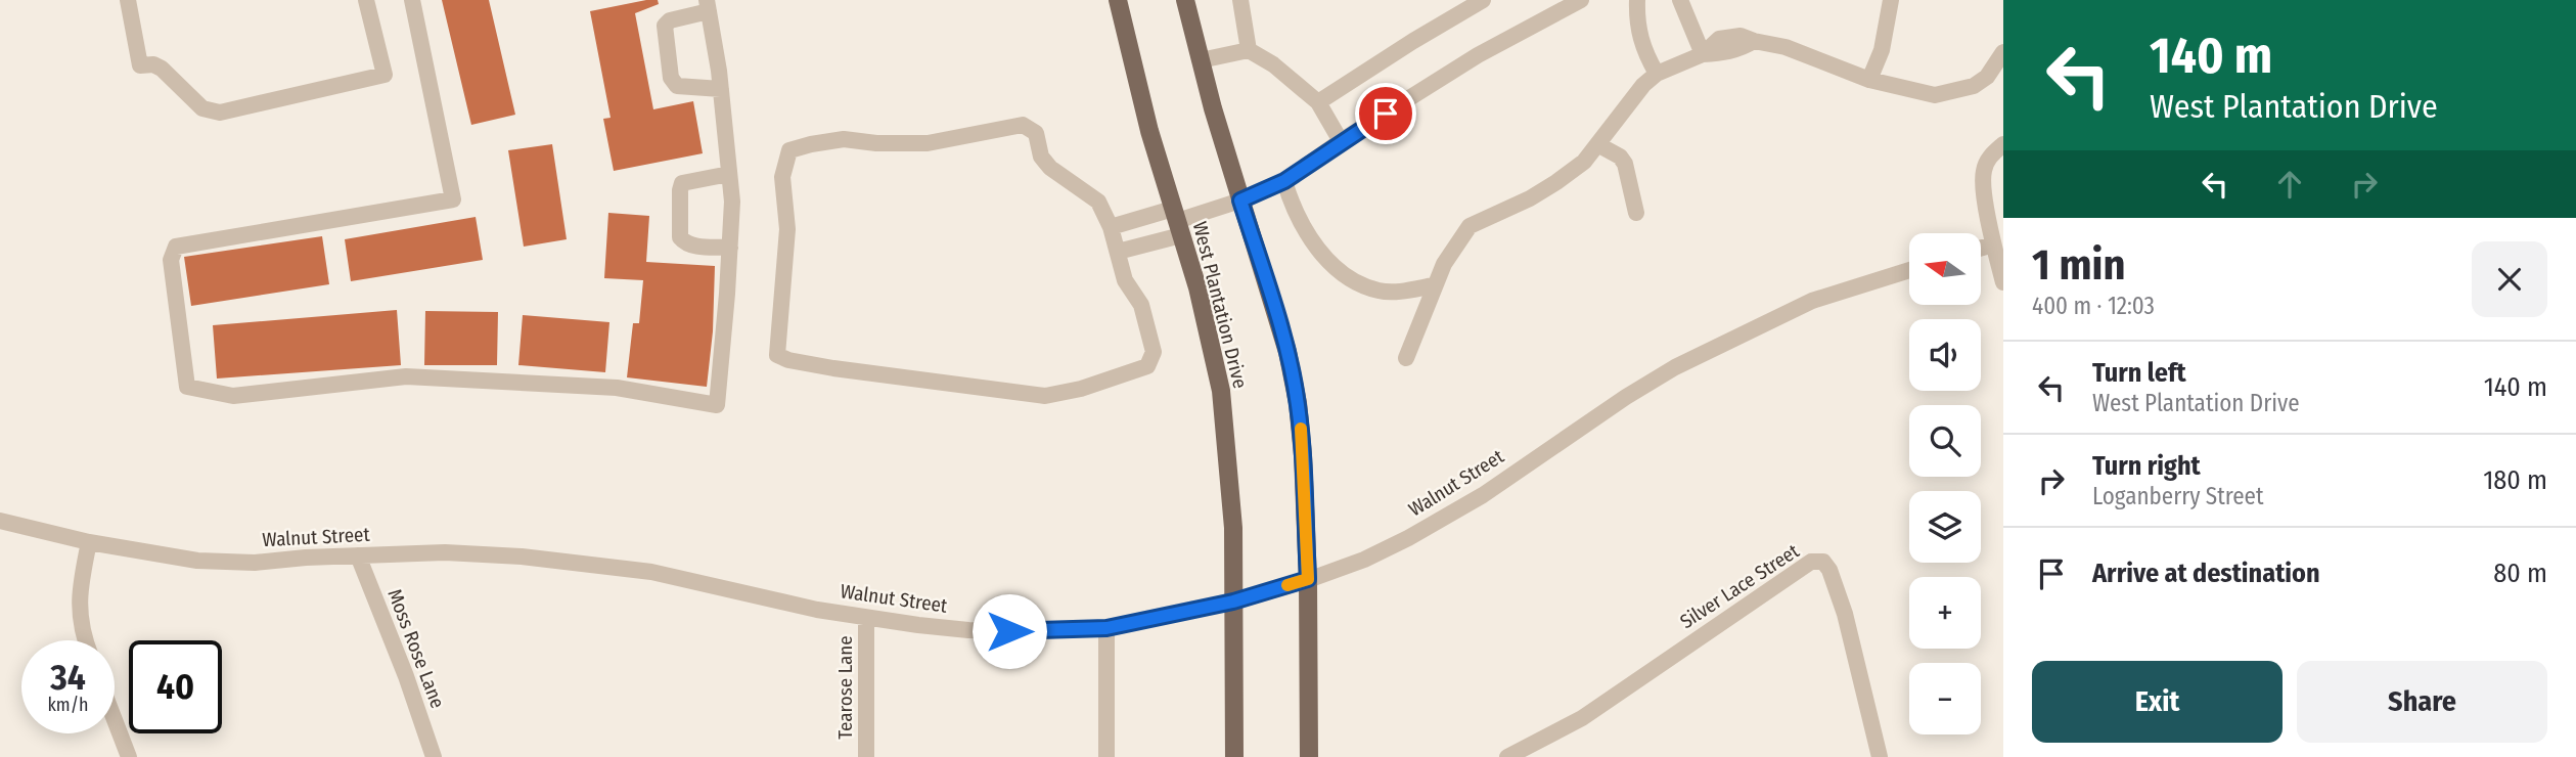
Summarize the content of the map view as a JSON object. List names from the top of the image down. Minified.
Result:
{"streets":{"main road":["West Plantation Drive"],"street":["Walnut Street","Silver Lace Street","Moss Rose Lane","Tearose Lane"]},"crossings":[["West Plantation Drive","Walnut Street"],["Walnut Street","Moss Rose Lane"],["Walnut Street","Tearose Lane"]],"north":"left","page":{"turn":["140 m","West Plantation Drive"],"heading":["1 min","400 m · 12:03"],"map_buttons":["+","−"],"list":[{"name":"Turn left","note":"West Plantation Drive","value":"140 m"},{"name":"Turn right","note":"Loganberry Street","value":"180 m"},{"name":"Arrive at destination","value":"80 m"}],"speed":"34 km/h","limit":"40","buttons":["Exit","Share"]}}
